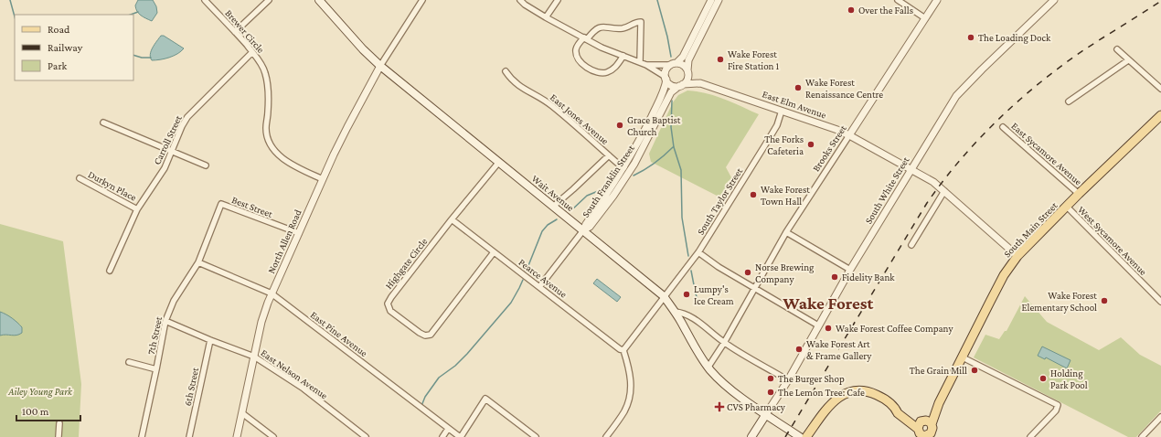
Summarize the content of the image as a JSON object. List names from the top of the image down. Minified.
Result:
{"streets":{"main road":["Wait Avenue","South Main Street"],"street":["Brewer Circle","East Elm Avenue","East Jones Avenue","Carroll Street","Brooks Street","East Sycamore Avenue","South Franklin Street","Durkyn Place","South White Street","South Taylor Street","Best Street","West Sycamore Avenue","North Allen Road","Highgate Circle","Pearce Avenue","East Pine Avenue","7th Street","East Nelson Avenue","6th Street"]},"crossings":[["Brewer Circle","Carroll Street"],["Brewer Circle","North Allen Road"],["East Elm Avenue","Brooks Street"],["East Elm Avenue","South Franklin Street"],["East Elm Avenue","South White Street"],["East Elm Avenue","South Taylor Street"],["East Elm Avenue","South Main Street"],["East Jones Avenue","South Franklin Street"],["Carroll Street","Durkyn Place"],["Brooks Street","Wait Avenue"],["East Sycamore Avenue","South Main Street"],["South Franklin Street","Wait Avenue"],["South White Street","Wait Avenue"],["Wait Avenue","South Taylor Street"],["Wait Avenue","North Allen Road"],["Wait Avenue","Highgate Circle"],["South Taylor Street","Pearce Avenue"],["Best Street","North Allen Road"],["Best Street","7th Street"],["South Main Street","West Sycamore Avenue"],["North Allen Road","East Pine Avenue"],["North Allen Road","East Nelson Avenue"],["Highgate Circle","Pearce Avenue"],["East Pine Avenue","7th Street"],["7th Street","East Nelson Avenue"],["East Nelson Avenue","6th Street"]],"districts":["Wake Forest"],"parks":["Ailey Young Park"],"places":{"other":["Over the Falls","The Loading Dock","Wake Forest Fire Station 1","Wake Forest Renaissance Centre","Grace Baptist Church","The Forks Cafeteria","Wake Forest Town Hall","Norse Brewing Company","Fidelity Bank","Lumpy's Ice Cream","Wake Forest Elementary School","Wake Forest Coffee Company","Wake Forest Art & Frame Gallery","The Grain Mill","The Burger Shop","Holding Park Pool","The Lemon Tree: Cafe"],"health":["CVS Pharmacy"]},"legend":["Road","Railway","Park"],"scale_bar":"100 m"}
